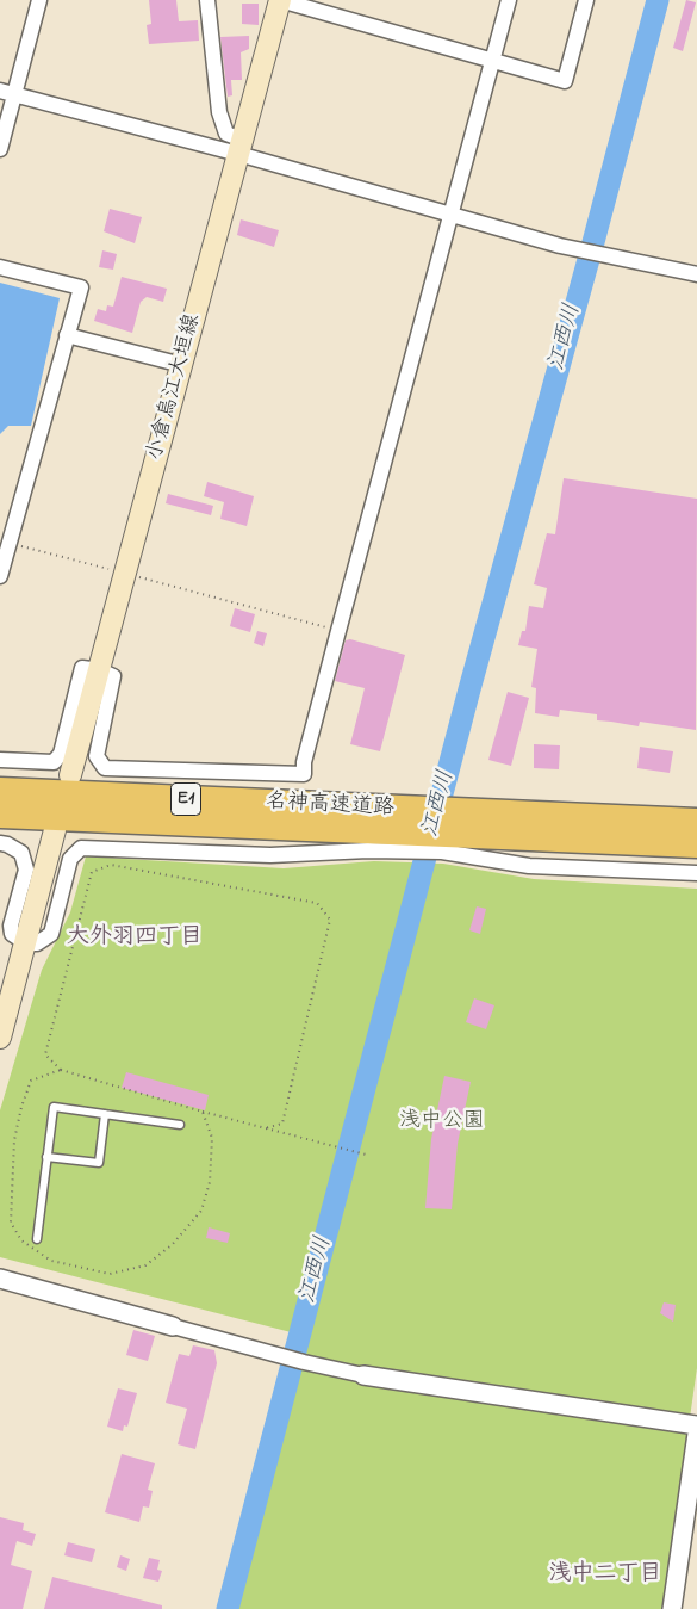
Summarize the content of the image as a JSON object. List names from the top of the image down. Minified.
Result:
{"streets":{"highway":["E1","名神高速道路"],"main road":["小倉烏江大垣線"]},"districts":["大外羽四丁目","浅中二丁目"],"water":["江西川"],"parks":["浅中公園"]}
